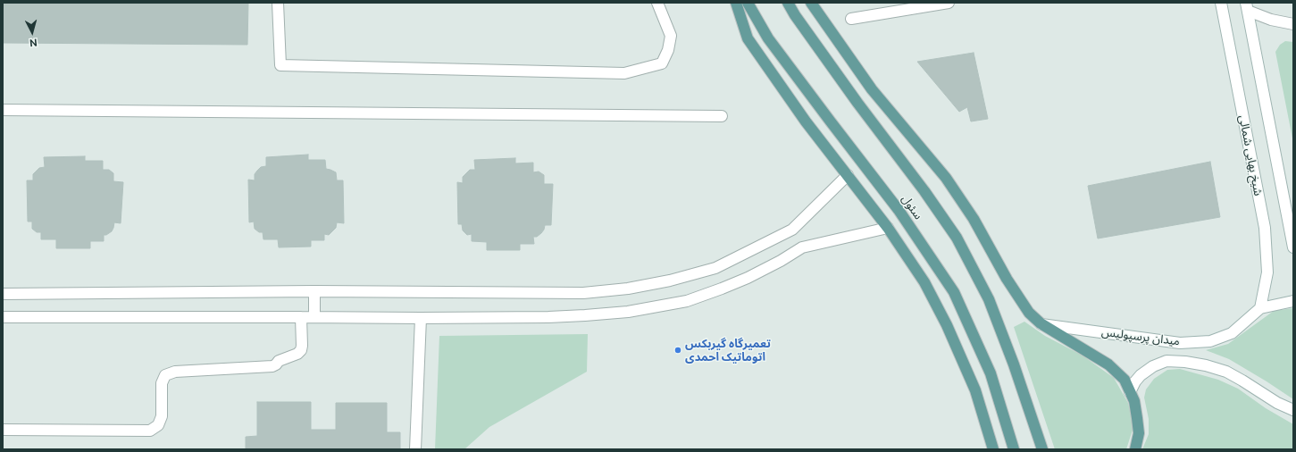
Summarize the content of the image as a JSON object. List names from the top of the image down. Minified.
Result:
{"streets":{"main road":["سئول"],"street":["شیخ بهایی شمالی","میدان پرسپولیس"]},"crossings":[["شیخ بهایی شمالی","میدان پرسپولیس"]],"places":["تعمیرگاه گیربکس اتوماتیک احمدی"],"north":"bottom"}
